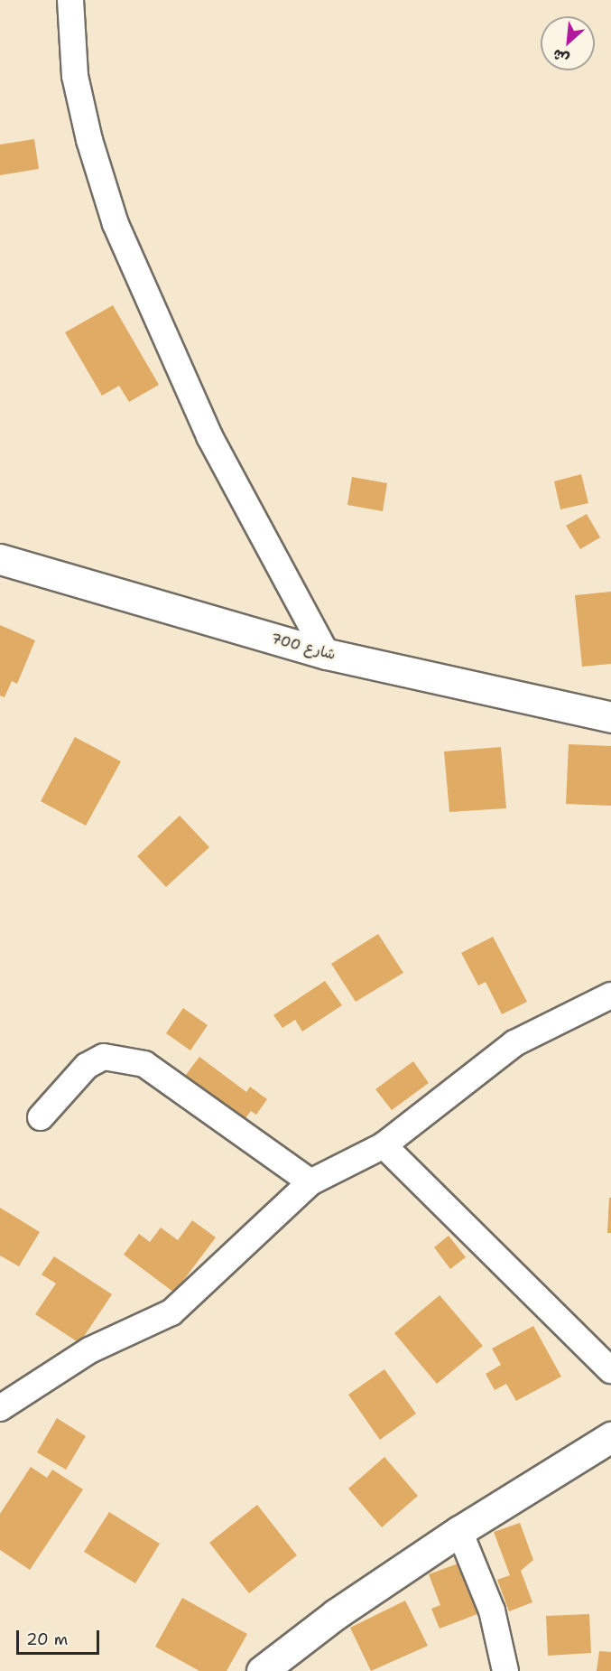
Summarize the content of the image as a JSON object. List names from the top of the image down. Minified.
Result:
{"streets":{"main road":["شارع 700"]},"scale_bar":"20 m","north":"bottom left"}
